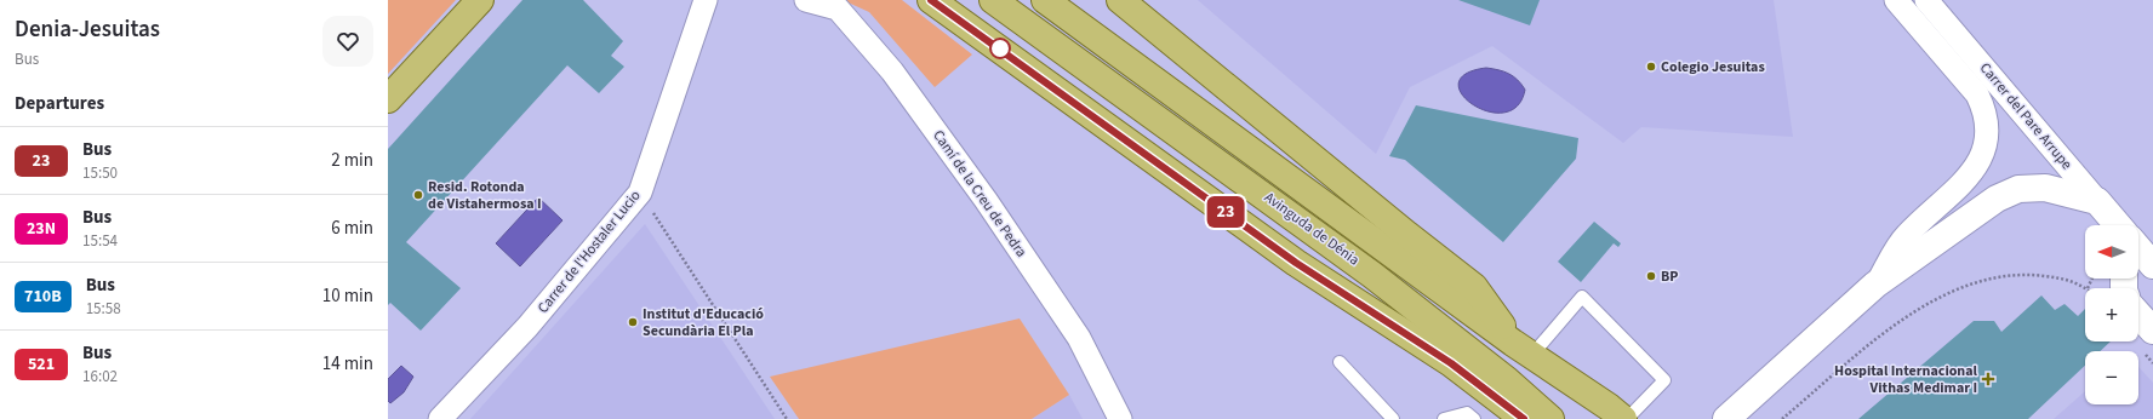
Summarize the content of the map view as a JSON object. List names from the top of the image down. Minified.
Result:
{"streets":{"main road":["Avinguda de Dénia"],"street":["Carrer del Pare Arrupe","Camí de la Creu de Pedra","Carrer de l'Hostaler Lucio"]},"places":{"other":["Colegio Jesuitas","Resid. Rotonda de Vistahermosa I","BP","Institut d'Educació Secundària El Pla"],"health":["Hospital Internacional Vithas Medimar I"]},"lines":["bus line 23"],"north":"left","page":{"heading":[["Denia-Jesuitas","Bus"],"Departures"],"on_map":"23","list":[{"mark":"23","name":"Bus","note":"15:50","value":"2 min"},{"mark":"23N","name":"Bus","note":"15:54","value":"6 min"},{"mark":"710B","name":"Bus","note":"15:58","value":"10 min"},{"mark":"521","name":"Bus","note":"16:02","value":"14 min"}],"map_buttons":["+","−"]}}
